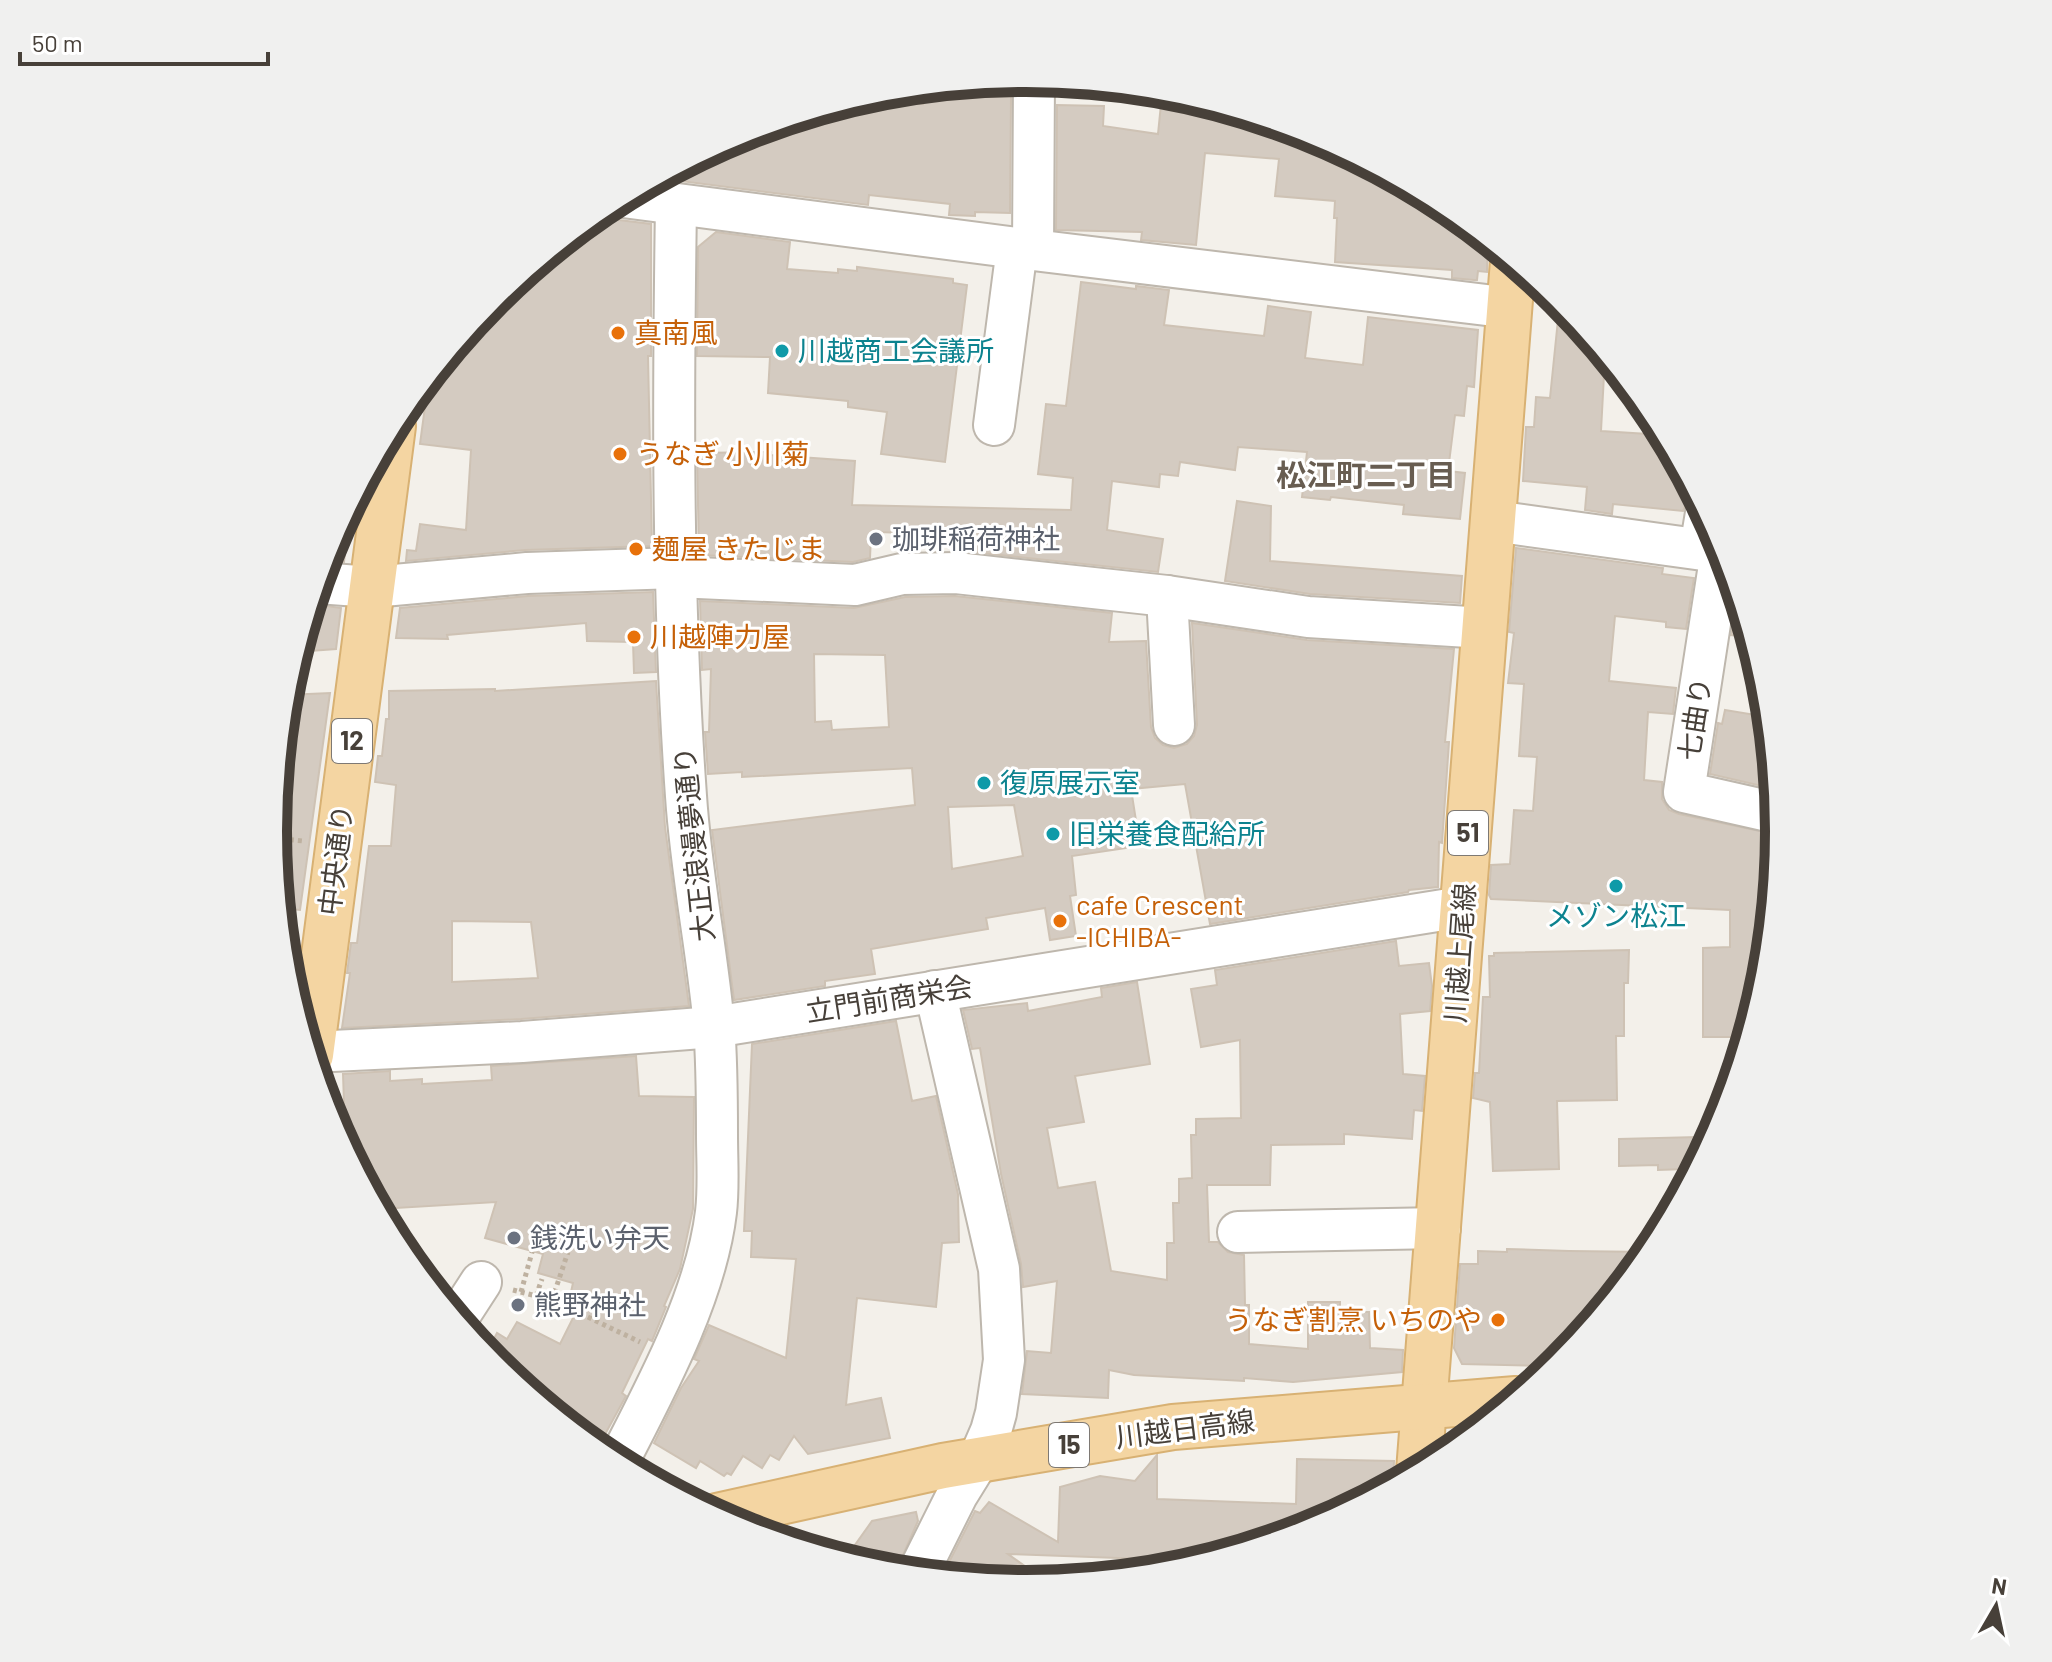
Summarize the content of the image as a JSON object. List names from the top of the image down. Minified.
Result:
{"streets":{"main road":["12","51","中央通り","川越上尾線","川越日高線","15"],"street":["七曲り","大正浪漫夢通り","立門前商栄会"]},"crossings":[["51","川越上尾線"],["51","川越日高線"],["大正浪漫夢通り","立門前商栄会"],["川越上尾線","立門前商栄会"],["川越上尾線","川越日高線"]],"districts":["松江町二丁目"],"places":["真南風","川越商工会議所","うなぎ 小川菊","珈琲稲荷神社","麺屋 きたじま","川越陣力屋","復原展示室","旧栄養食配給所","メゾン松江","cafe Crescent -ICHIBA-","銭洗い弁天","熊野神社","うなぎ割烹 いちのや"],"scale_bar":"50 m","north":"top"}
